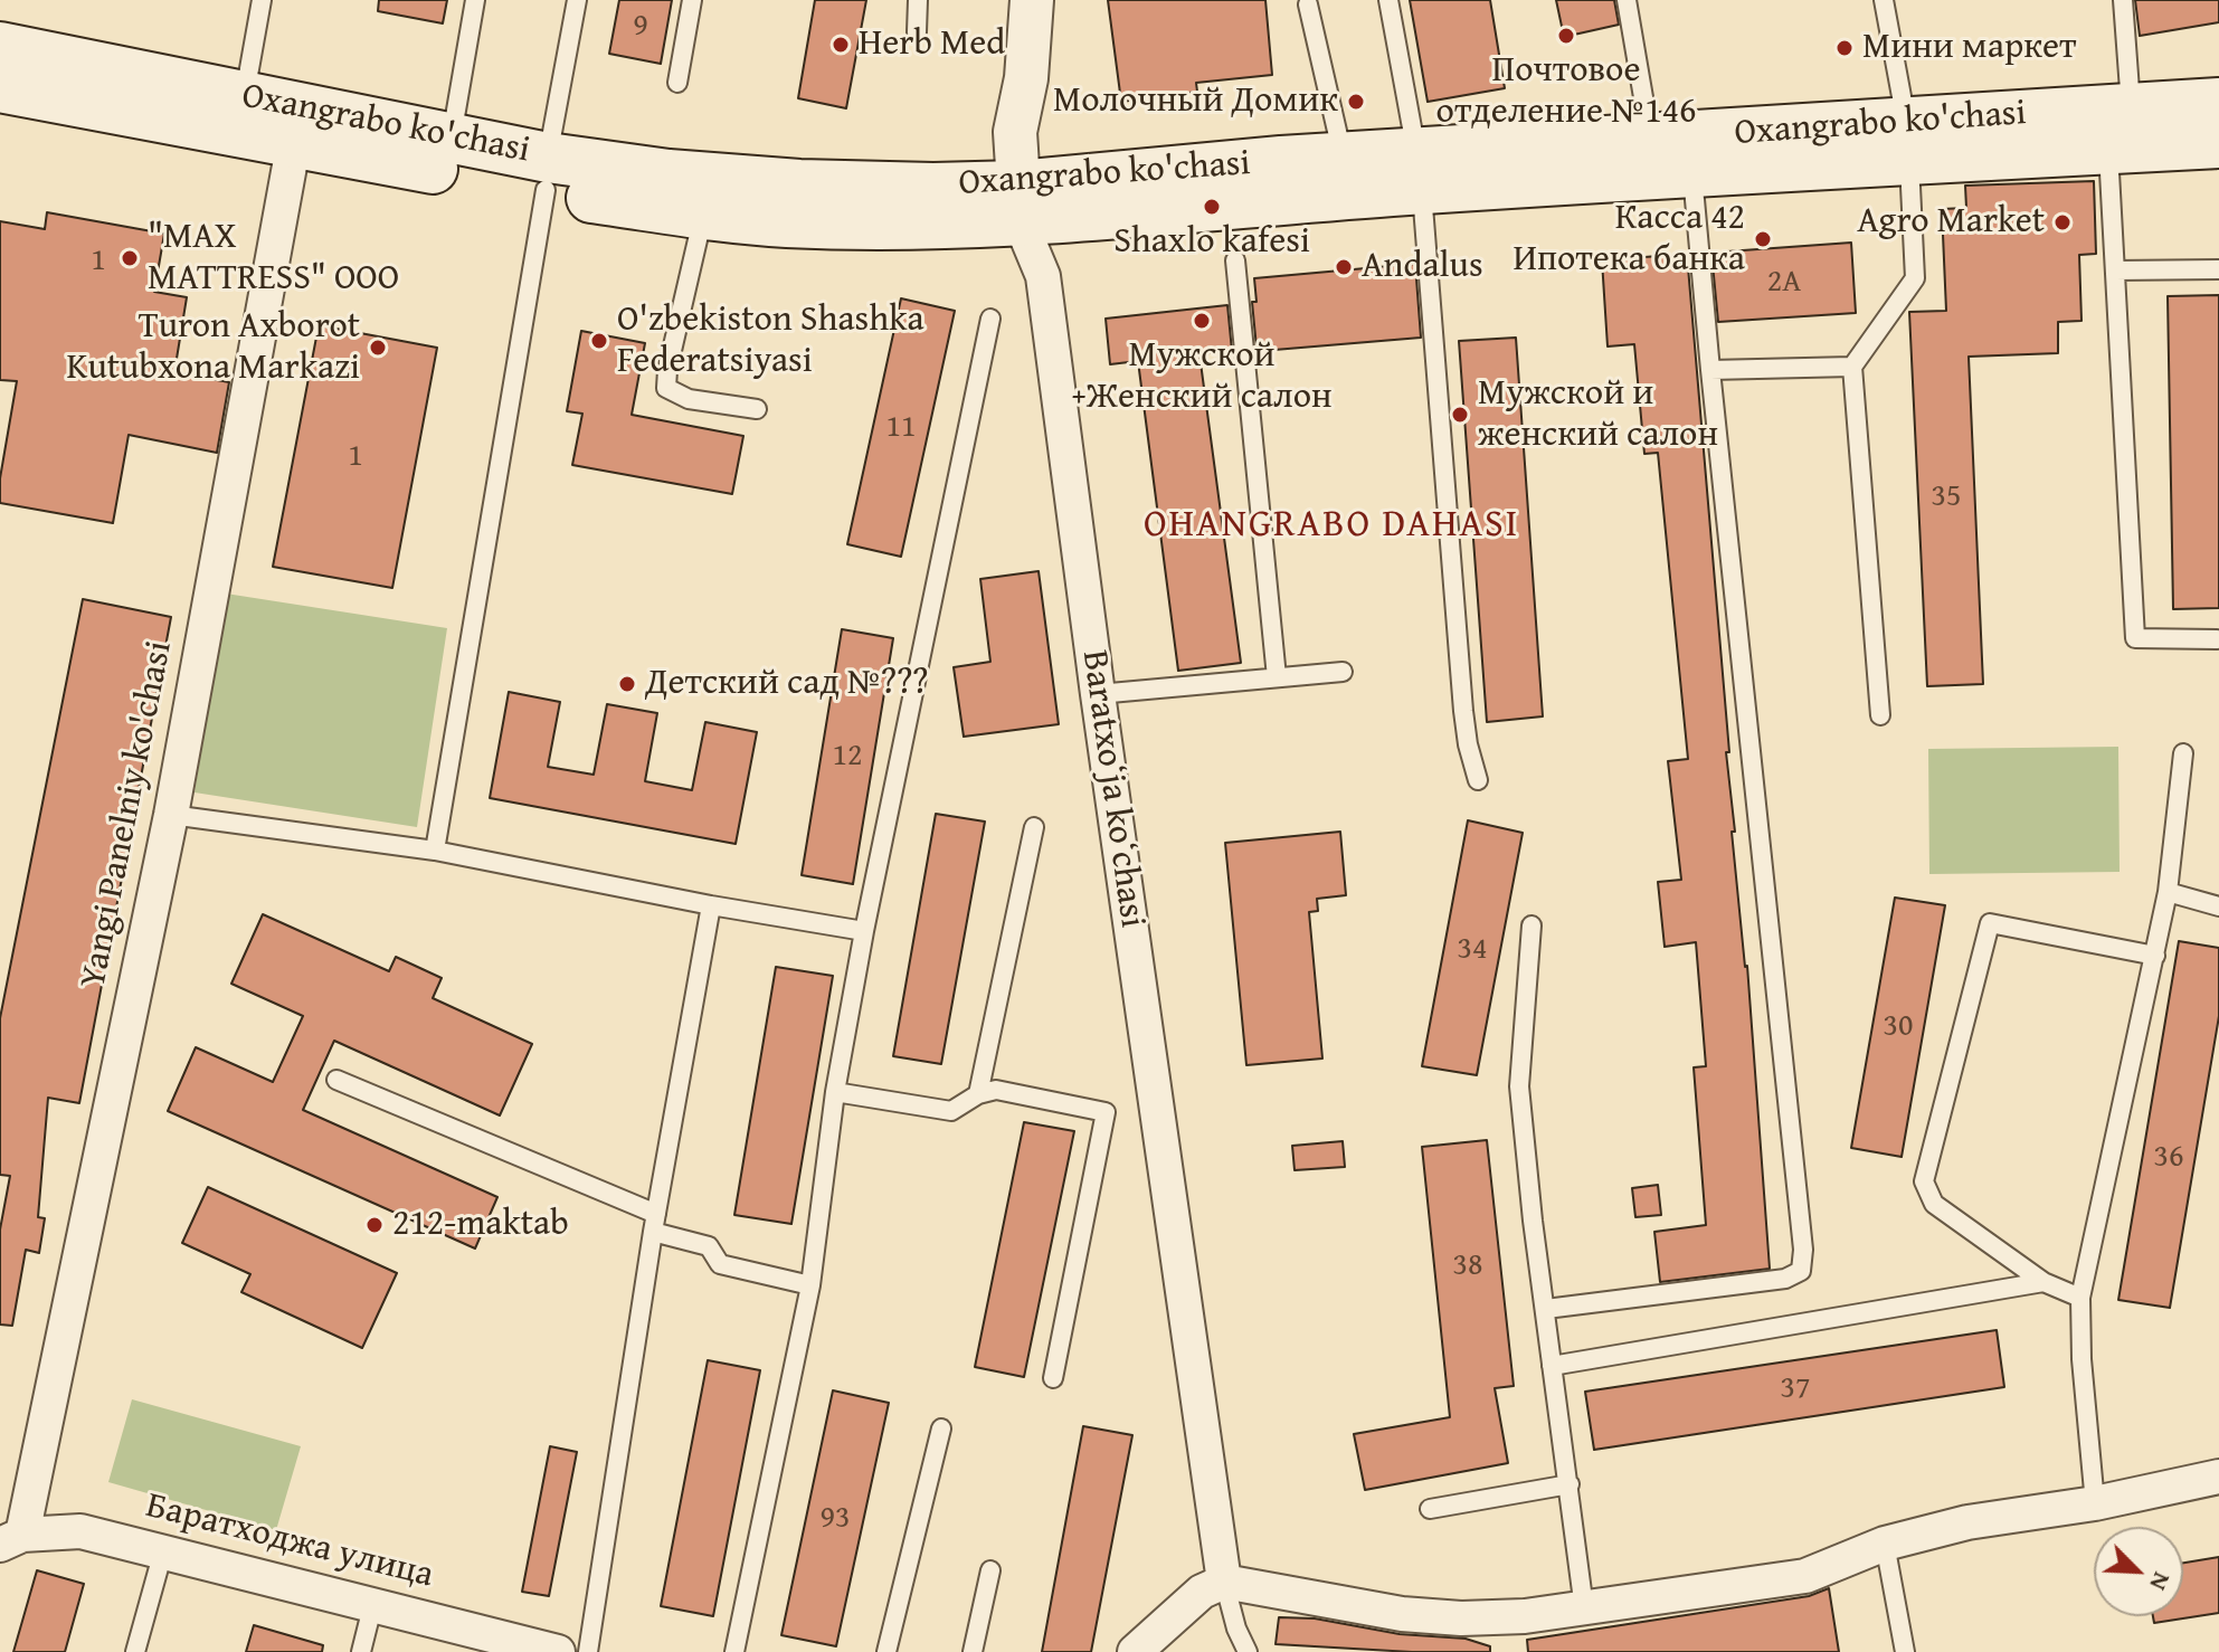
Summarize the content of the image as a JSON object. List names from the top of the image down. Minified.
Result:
{"streets":{"main road":["Oxangrabo ko'chasi"],"street":["Baratxoʻja koʻchasi","Yangi Panelniy ko'chasi","Баратходжа улица"]},"crossings":[["Oxangrabo ko'chasi","Baratxoʻja koʻchasi"],["Oxangrabo ko'chasi","Yangi Panelniy ko'chasi"],["Yangi Panelniy ko'chasi","Баратходжа улица"]],"districts":["OHANGRABO DAHASI"],"places":["Почтовое отделение №146","Herb Med","Мини маркет","Молочный Домик","Shaxlo kafesi","Agro Market","Касса 42 Ипотека банка","\"MAX MATTRESS\" ООО","Andalus","Мужской +Женский салон","O'zbekiston Shashka Federatsiyasi","Turon Axborot Kutubxona Markazi","Мужской и женский салон","Детский сад №???","212-maktab"],"house_numbers":["9","1","2А","11","1","35","12","34","30","36","38","37","93"],"north":"bottom right"}
